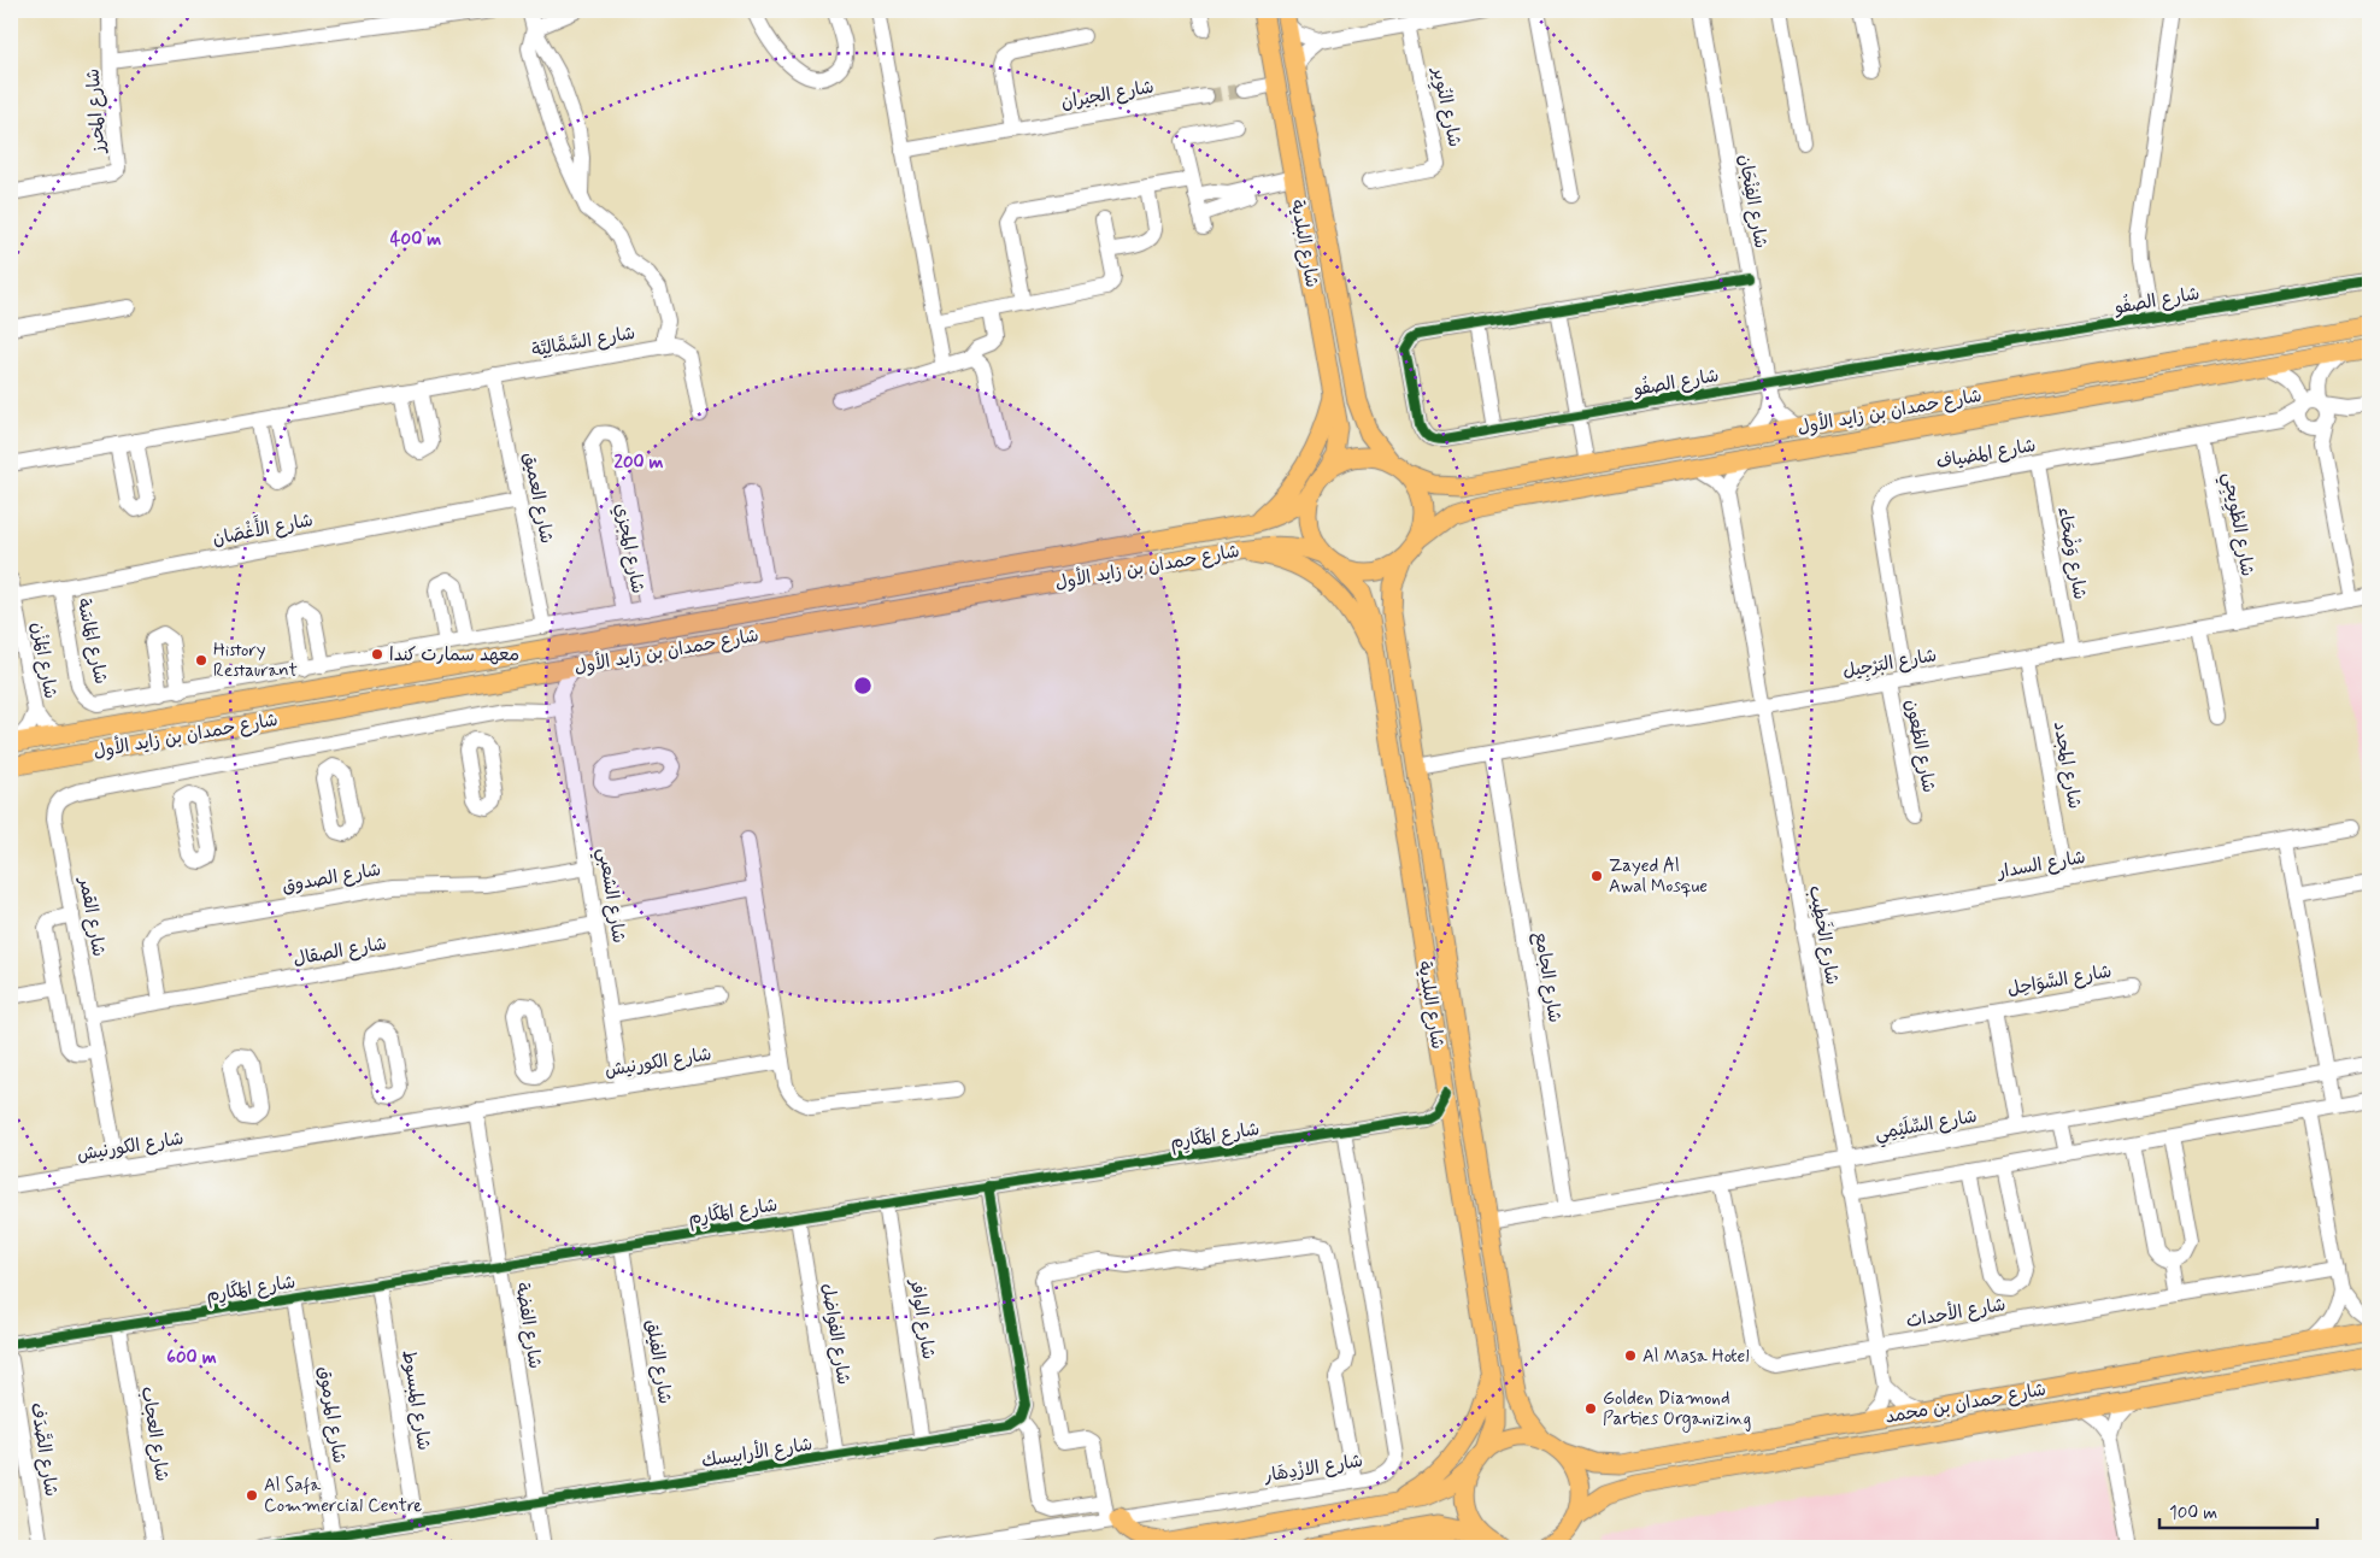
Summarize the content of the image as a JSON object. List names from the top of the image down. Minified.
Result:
{"streets":{"main road":["شارع البلدية","شارع حمدان بن زايد الأول","شارع حمدان بن محمد"],"street":["شارع الجيران","شارع النُوِير","شارع المحرز","شارع الفِنْجَان","شارع الصفُو","شارع السَّمَّالِيَّة","شارع المضياف","شارع العميق","شارع الطْوِيجِي","شارع الأَغْصَان","شارع المجزي","شارع وَضْحَاء","شارع المَاسَة","شارع المُزْن","شارع البَرْجِيل","شارع الظعون","شارع المجدد","شارع السدار","شارع الصدوق","شارع الشعبي","شارع القمر","شارع الخَطِيب","شارع الصقال","شارع الجامع","شارع السَّوَاحِل","شارع الكورنيش","شارع السِّلَيْمِي","شارع المَكَارِم","شارع الأحداث","شارع الوافر","شارع الفضة","شارع الفواضل","شارع الفيلق","شارع المبسوط","شارع المرموق","شارع العجاب","شارع الصَّدَف","شارع الأرابيسك","شارع الازْدِهَار"]},"crossings":[["شارع الفِنْجَان","شارع الصفُو"],["شارع الفِنْجَان","شارع حمدان بن زايد الأول"],["شارع البلدية","شارع حمدان بن زايد الأول"],["شارع البلدية","شارع البَرْجِيل"],["شارع البلدية","شارع السِّلَيْمِي"],["شارع البلدية","شارع حمدان بن محمد"],["شارع السَّمَّالِيَّة","شارع العميق"],["شارع حمدان بن زايد الأول","شارع المُزْن"],["شارع المضياف","شارع الطْوِيجِي"],["شارع المضياف","شارع وَضْحَاء"],["شارع المضياف","شارع البَرْجِيل"],["شارع العميق","شارع الأَغْصَان"],["شارع العميق","شارع المَاسَة"],["شارع الطْوِيجِي","شارع البَرْجِيل"],["شارع الأَغْصَان","شارع المَاسَة"],["شارع الأَغْصَان","شارع المُزْن"],["شارع المجزي","شارع المَاسَة"],["شارع وَضْحَاء","شارع البَرْجِيل"],["شارع البَرْجِيل","شارع الظعون"],["شارع البَرْجِيل","شارع المجدد"],["شارع البَرْجِيل","شارع الخَطِيب"],["شارع البَرْجِيل","شارع الجامع"],["شارع المجدد","شارع السدار"],["شارع السدار","شارع الخَطِيب"],["شارع الصدوق","شارع الشعبي"],["شارع الصدوق","شارع الصقال"],["شارع الشعبي","شارع القمر"],["شارع الشعبي","شارع الصقال"],["شارع الشعبي","شارع الكورنيش"],["شارع القمر","شارع الصقال"],["شارع القمر","شارع الكورنيش"],["شارع الخَطِيب","شارع السِّلَيْمِي"],["شارع الخَطِيب","شارع الأحداث"],["شارع الجامع","شارع السِّلَيْمِي"],["شارع السَّوَاحِل","شارع السِّلَيْمِي"],["شارع الكورنيش","شارع الفضة"],["شارع السِّلَيْمِي","شارع الأحداث"],["شارع المَكَارِم","شارع الوافر"],["شارع المَكَارِم","شارع الفضة"],["شارع المَكَارِم","شارع الفواضل"],["شارع المَكَارِم","شارع الفيلق"],["شارع المَكَارِم","شارع المبسوط"],["شارع المَكَارِم","شارع المرموق"],["شارع المَكَارِم","شارع العجاب"],["شارع المَكَارِم","شارع الازْدِهَار"],["شارع الوافر","شارع الأرابيسك"],["شارع الفضة","شارع الأرابيسك"],["شارع الفواضل","شارع الأرابيسك"],["شارع الفيلق","شارع الأرابيسك"],["شارع المبسوط","شارع الأرابيسك"],["شارع المرموق","شارع الأرابيسك"]],"places":["معهد سمارت كندا","History Restaurant","Zayed Al Awal Mosque","Al Masa Hotel","Golden Diamond Parties Organizing","Al Safa Commercial Centre"],"scale_bar":"100 m","rings":["400 m","200 m","600 m"]}
